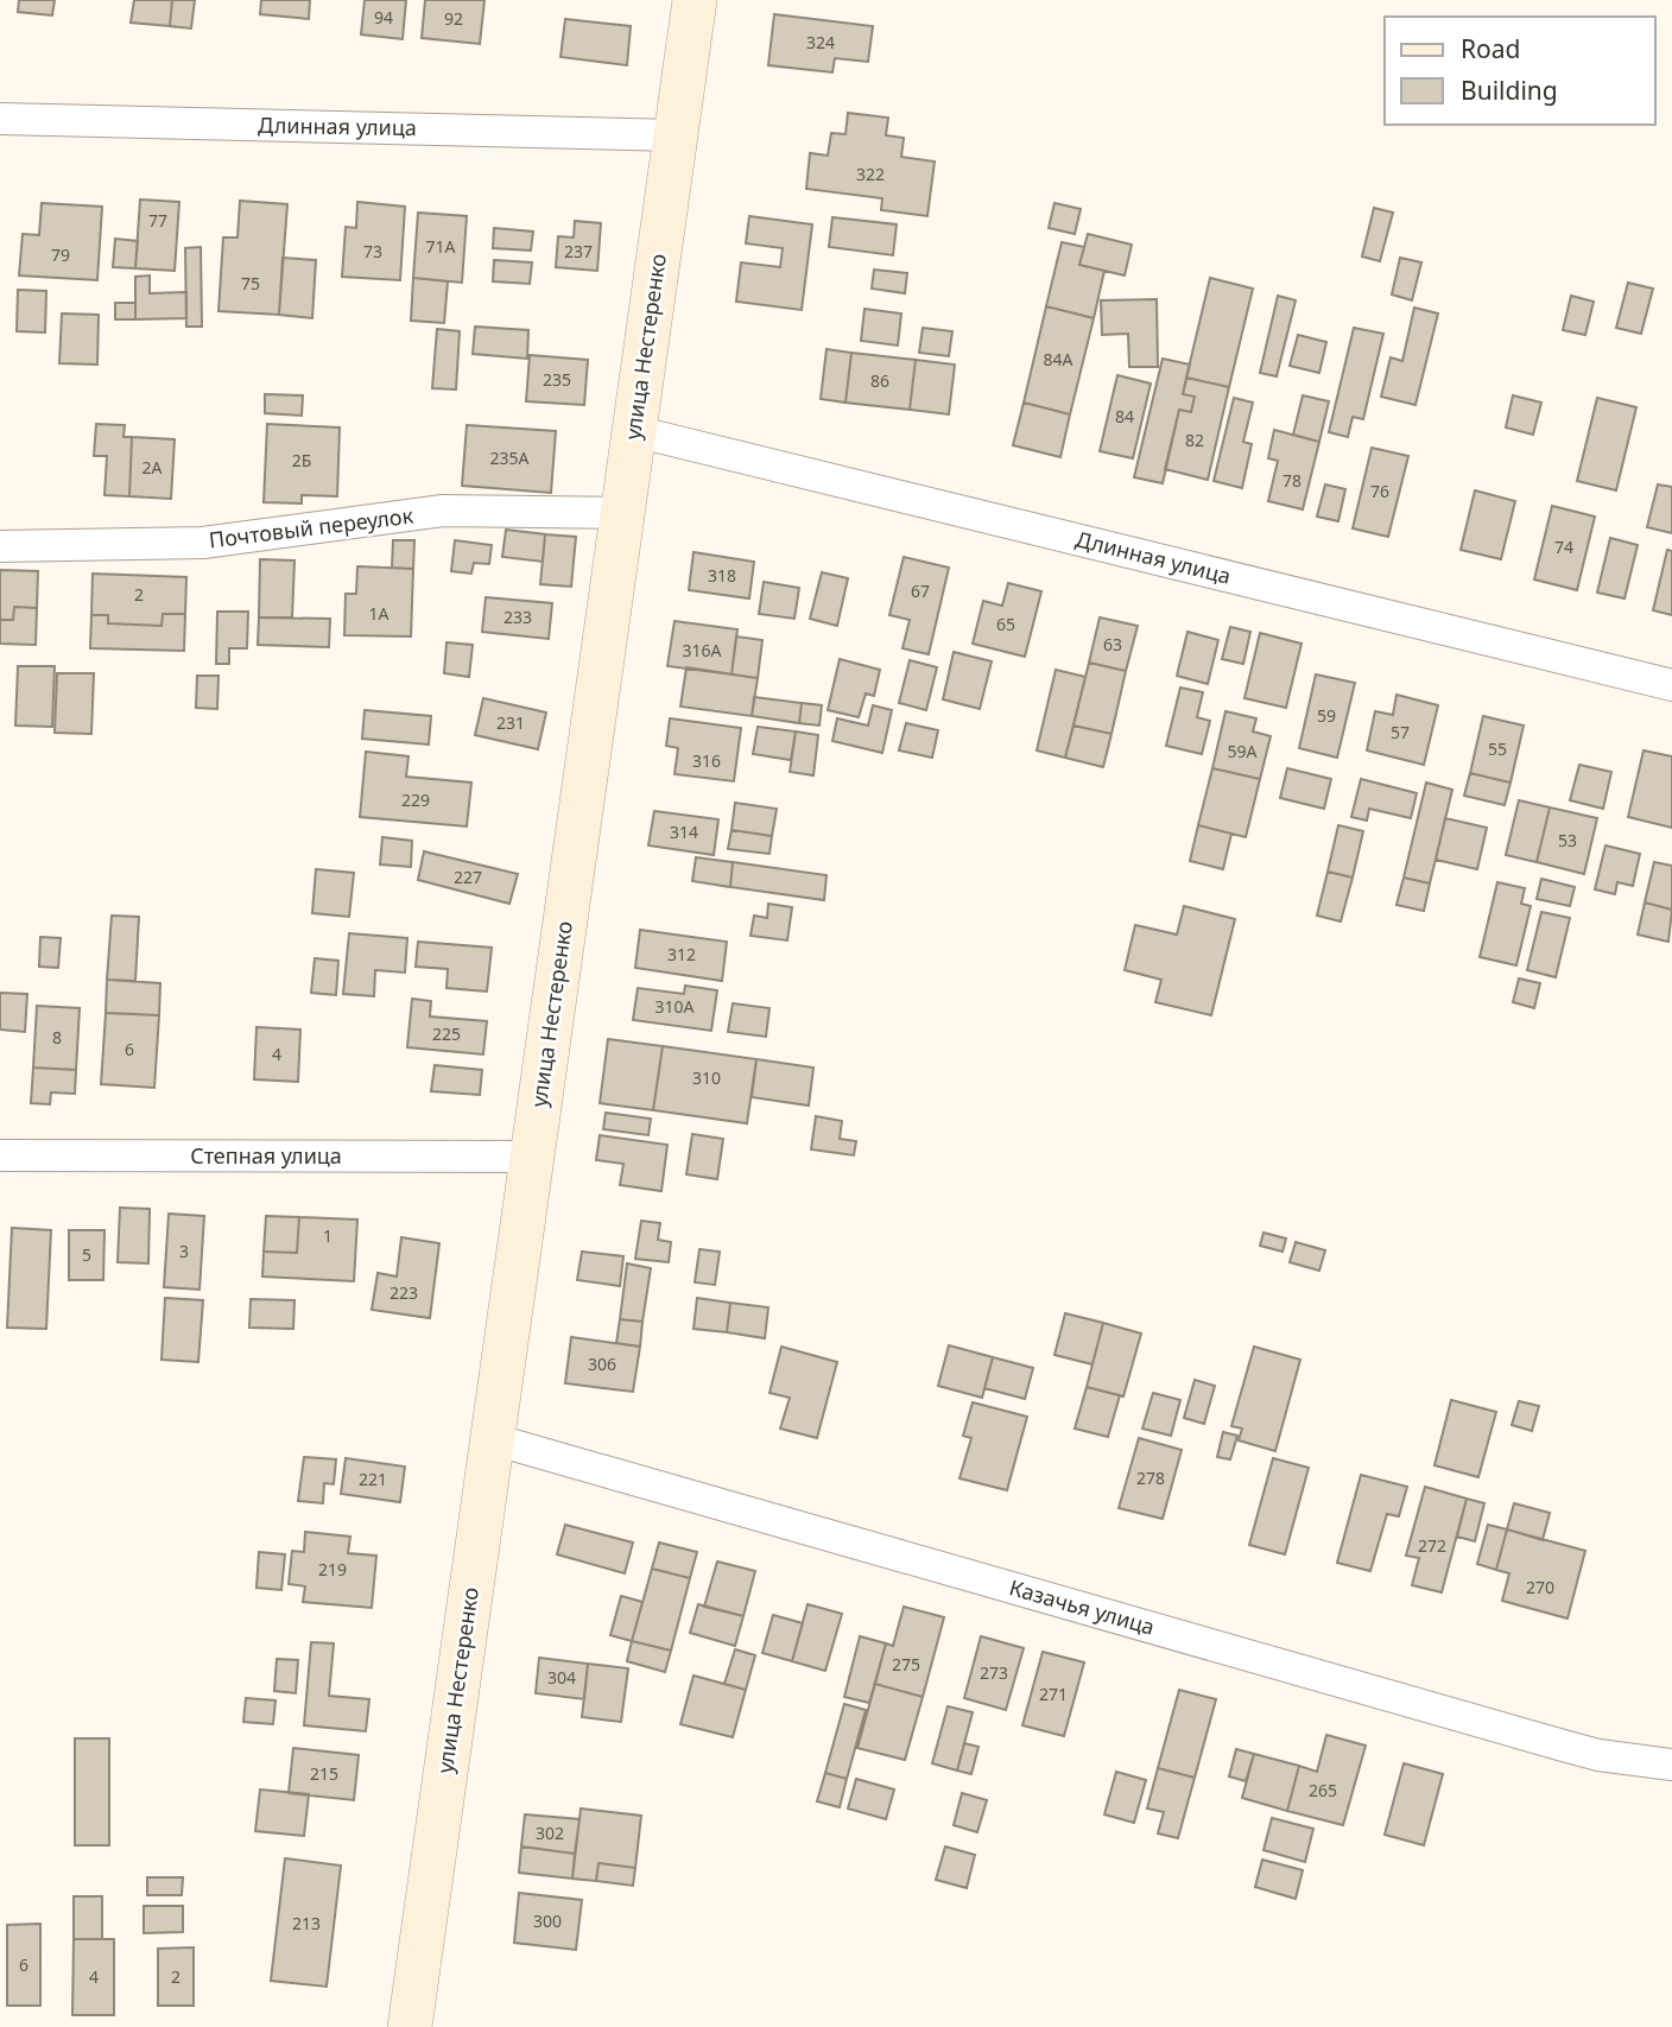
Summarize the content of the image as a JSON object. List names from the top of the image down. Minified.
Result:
{"streets":{"street":["Длинная улица","улица Нестеренко","Почтовый переулок","Степная улица","Казачья улица"]},"crossings":[["Длинная улица","улица Нестеренко"],["улица Нестеренко","Почтовый переулок"],["улица Нестеренко","Степная улица"],["улица Нестеренко","Казачья улица"]],"house_numbers":["94","92","324","322","77","71А","73","237","79","75","84А","235","86","84","82","235А","2Б","2А","78","76","74","318","67","2","1А","233","65","63","316А","59","231","57","55","59А","316","229","314","53","227","312","310А","225","8","6","4","310","1","3","5","223","306","278","221","272","219","270","275","273","304","271","215","265","302","300","213","6","4","2"],"legend":["Road","Building"]}
